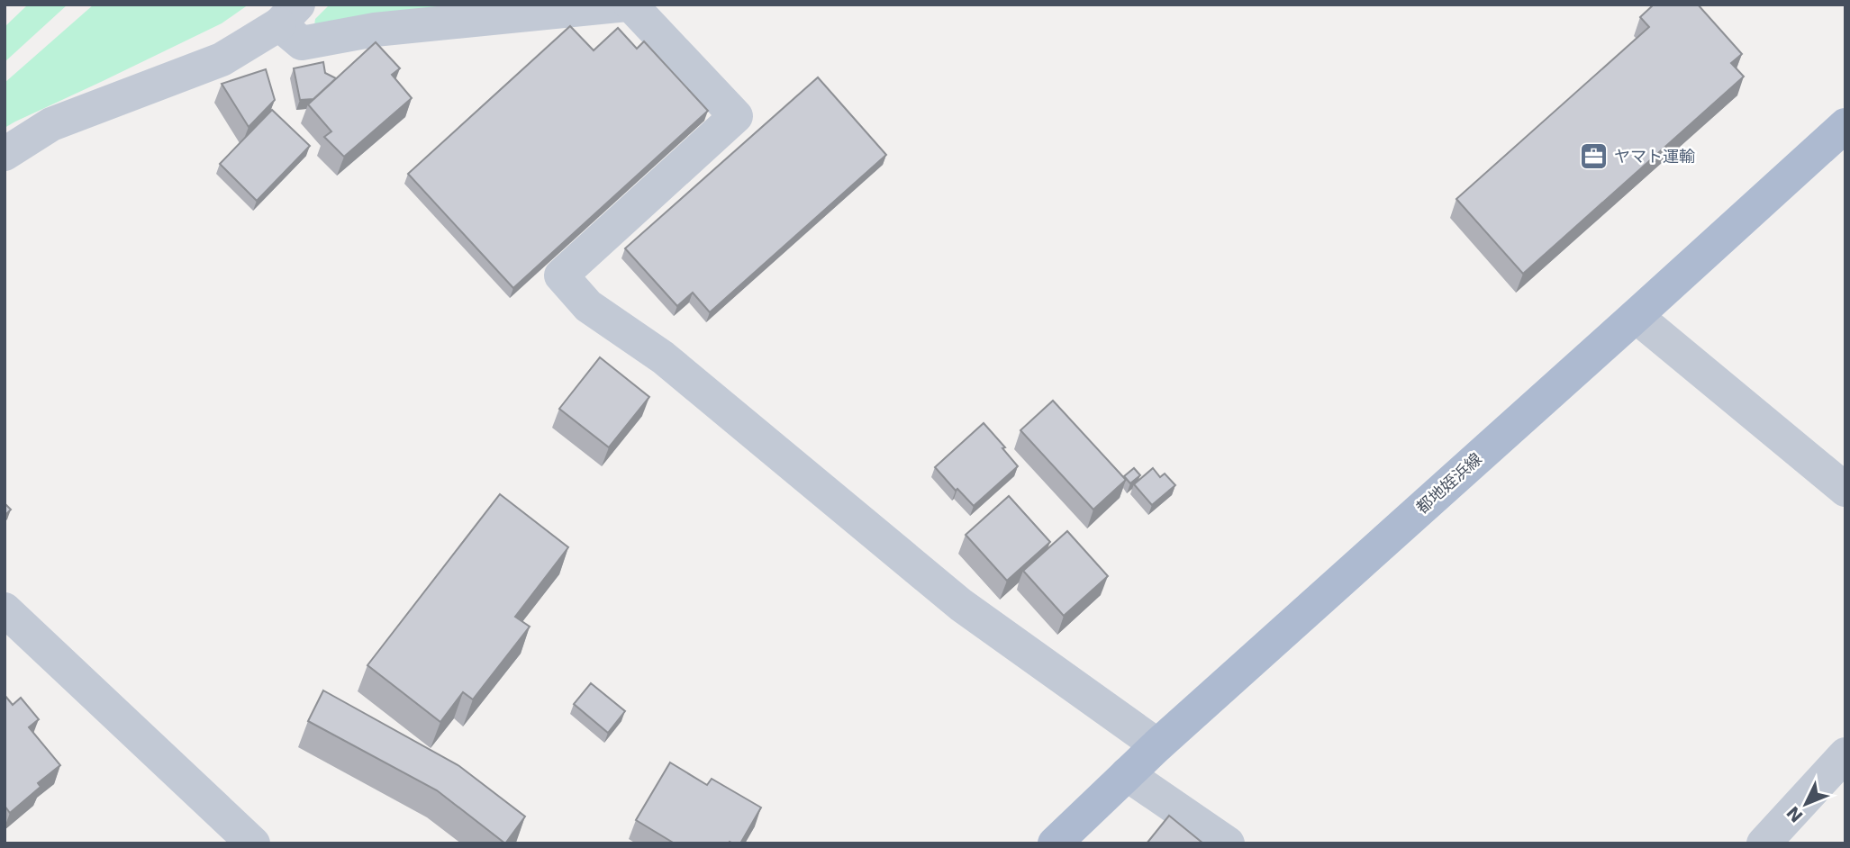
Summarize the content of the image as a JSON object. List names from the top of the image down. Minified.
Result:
{"streets":{"main road":["都地姪浜線"]},"places":{"office":["ヤマト運輸"]},"north":"bottom left"}
